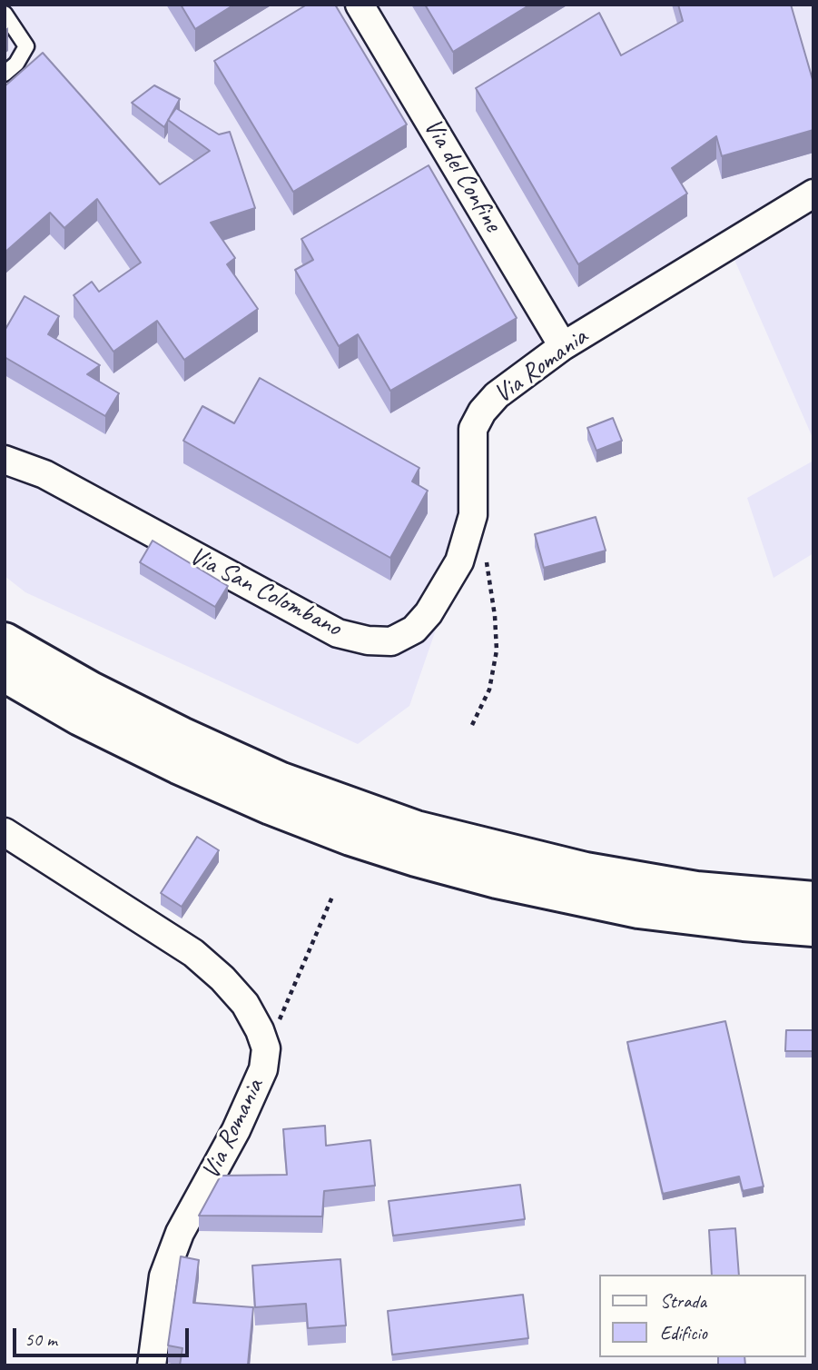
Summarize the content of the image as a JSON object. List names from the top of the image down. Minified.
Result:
{"streets":{"street":["Via del Confine","Via Romania","Via San Colombano"]},"crossings":[["Via del Confine","Via Romania"],["Via Romania","Via San Colombano"]],"legend":["Strada","Edificio"],"scale_bar":"50 m"}
